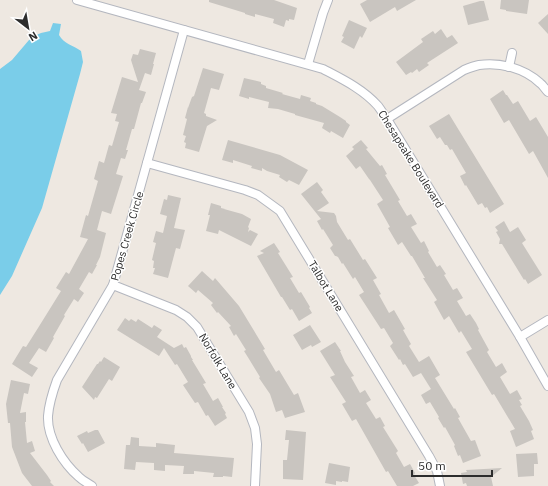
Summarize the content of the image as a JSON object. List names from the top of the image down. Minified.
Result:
{"streets":{"street":["Chesapeake Boulevard","Popes Creek Circle","Talbot Lane","Norfolk Lane"]},"crossings":[["Chesapeake Boulevard","Popes Creek Circle"],["Popes Creek Circle","Talbot Lane"],["Popes Creek Circle","Norfolk Lane"]],"scale_bar":"50 m","north":"bottom right"}
